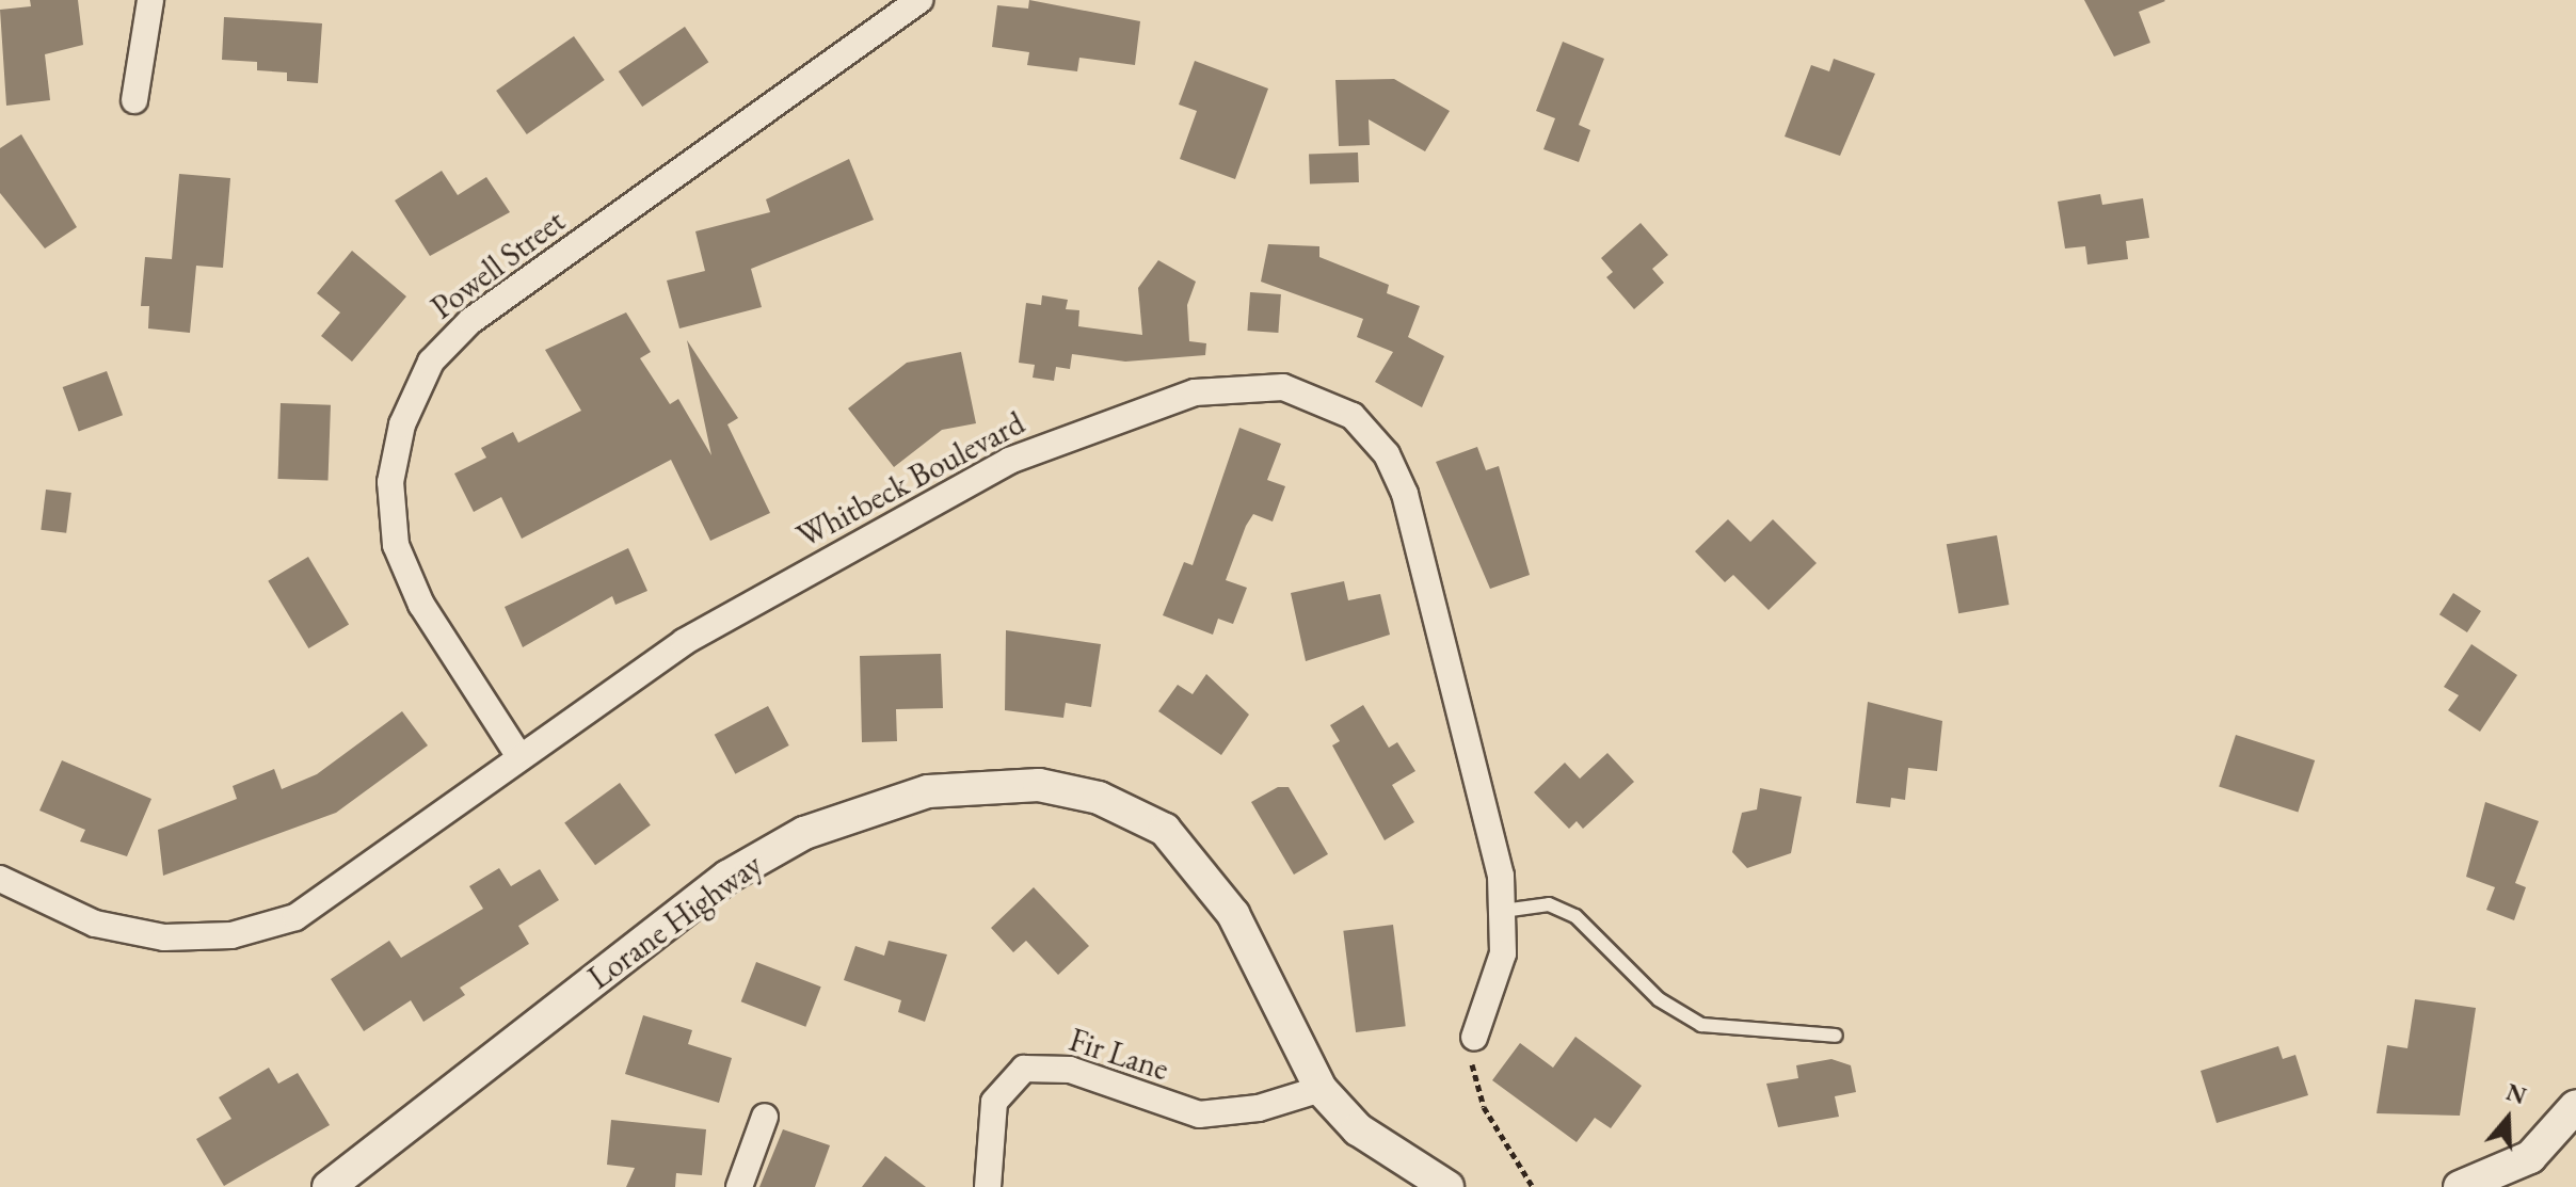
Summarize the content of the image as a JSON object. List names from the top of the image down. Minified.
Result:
{"streets":{"street":["Powell Street","Whitbeck Boulevard","Lorane Highway","Fir Lane"]},"crossings":[["Powell Street","Whitbeck Boulevard"],["Lorane Highway","Fir Lane"]],"north":"top"}
